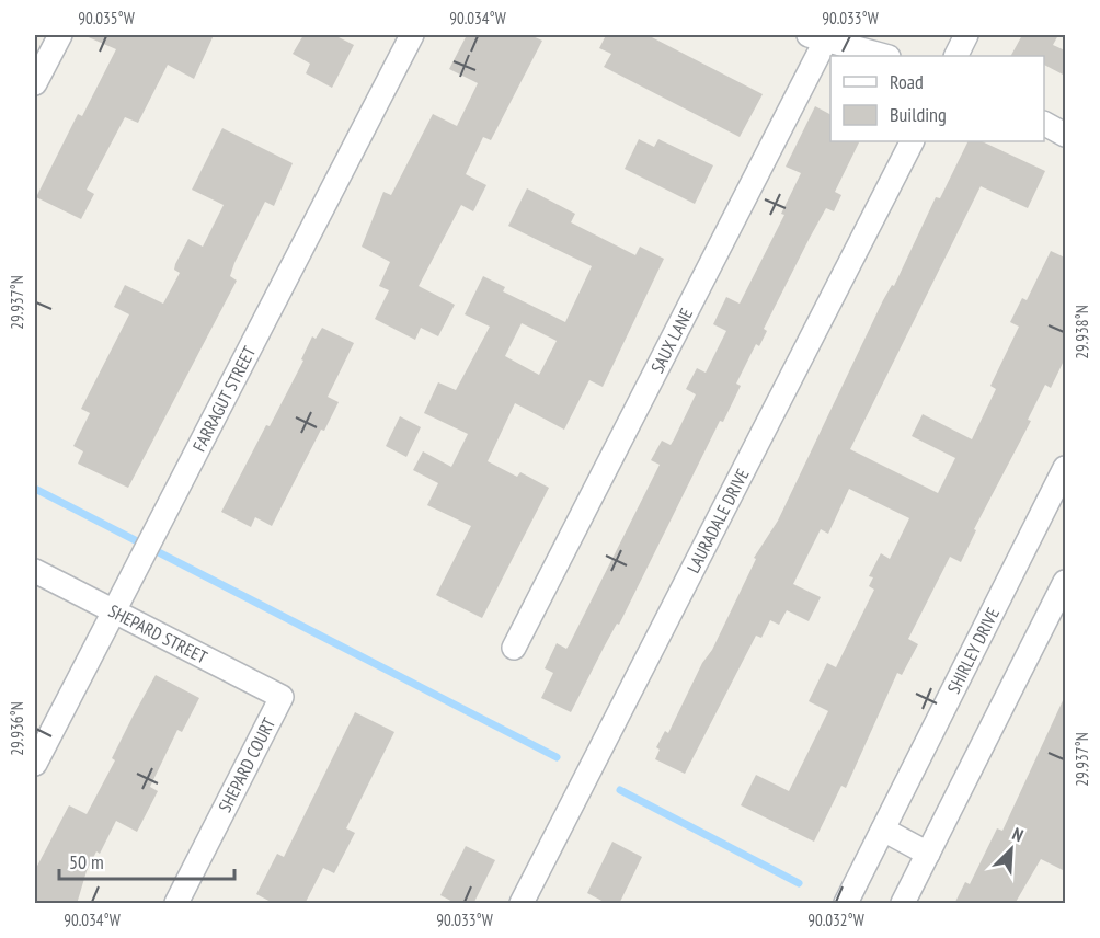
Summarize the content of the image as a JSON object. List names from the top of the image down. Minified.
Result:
{"streets":{"street":["SAUX LANE","FARRAGUT STREET","LAURADALE DRIVE","SHEPARD STREET","SHIRLEY DRIVE","SHEPARD COURT"]},"crossings":[["FARRAGUT STREET","SHEPARD STREET"],["SHEPARD STREET","SHEPARD COURT"]],"legend":["Road","Building"],"scale_bar":"50 m","north":"top right","coordinates":["90.035°W","90.034°W","90.033°W","29.937°N","29.938°N","29.936°N","90.032°W"]}
